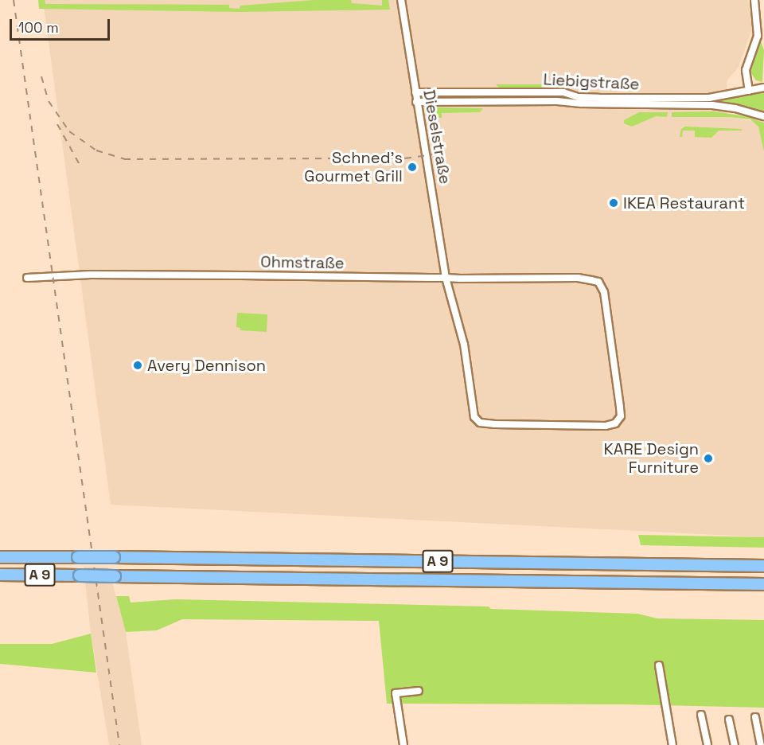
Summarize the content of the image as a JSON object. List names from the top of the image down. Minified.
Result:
{"streets":{"highway":["A 9"],"street":["Liebigstraße","Dieselstraße","Ohmstraße"]},"crossings":[["Liebigstraße","Dieselstraße"],["Dieselstraße","Ohmstraße"]],"places":["Schned's Gourmet Grill","IKEA Restaurant","Avery Dennison","KARE Design Furniture"],"scale_bar":"100 m"}
